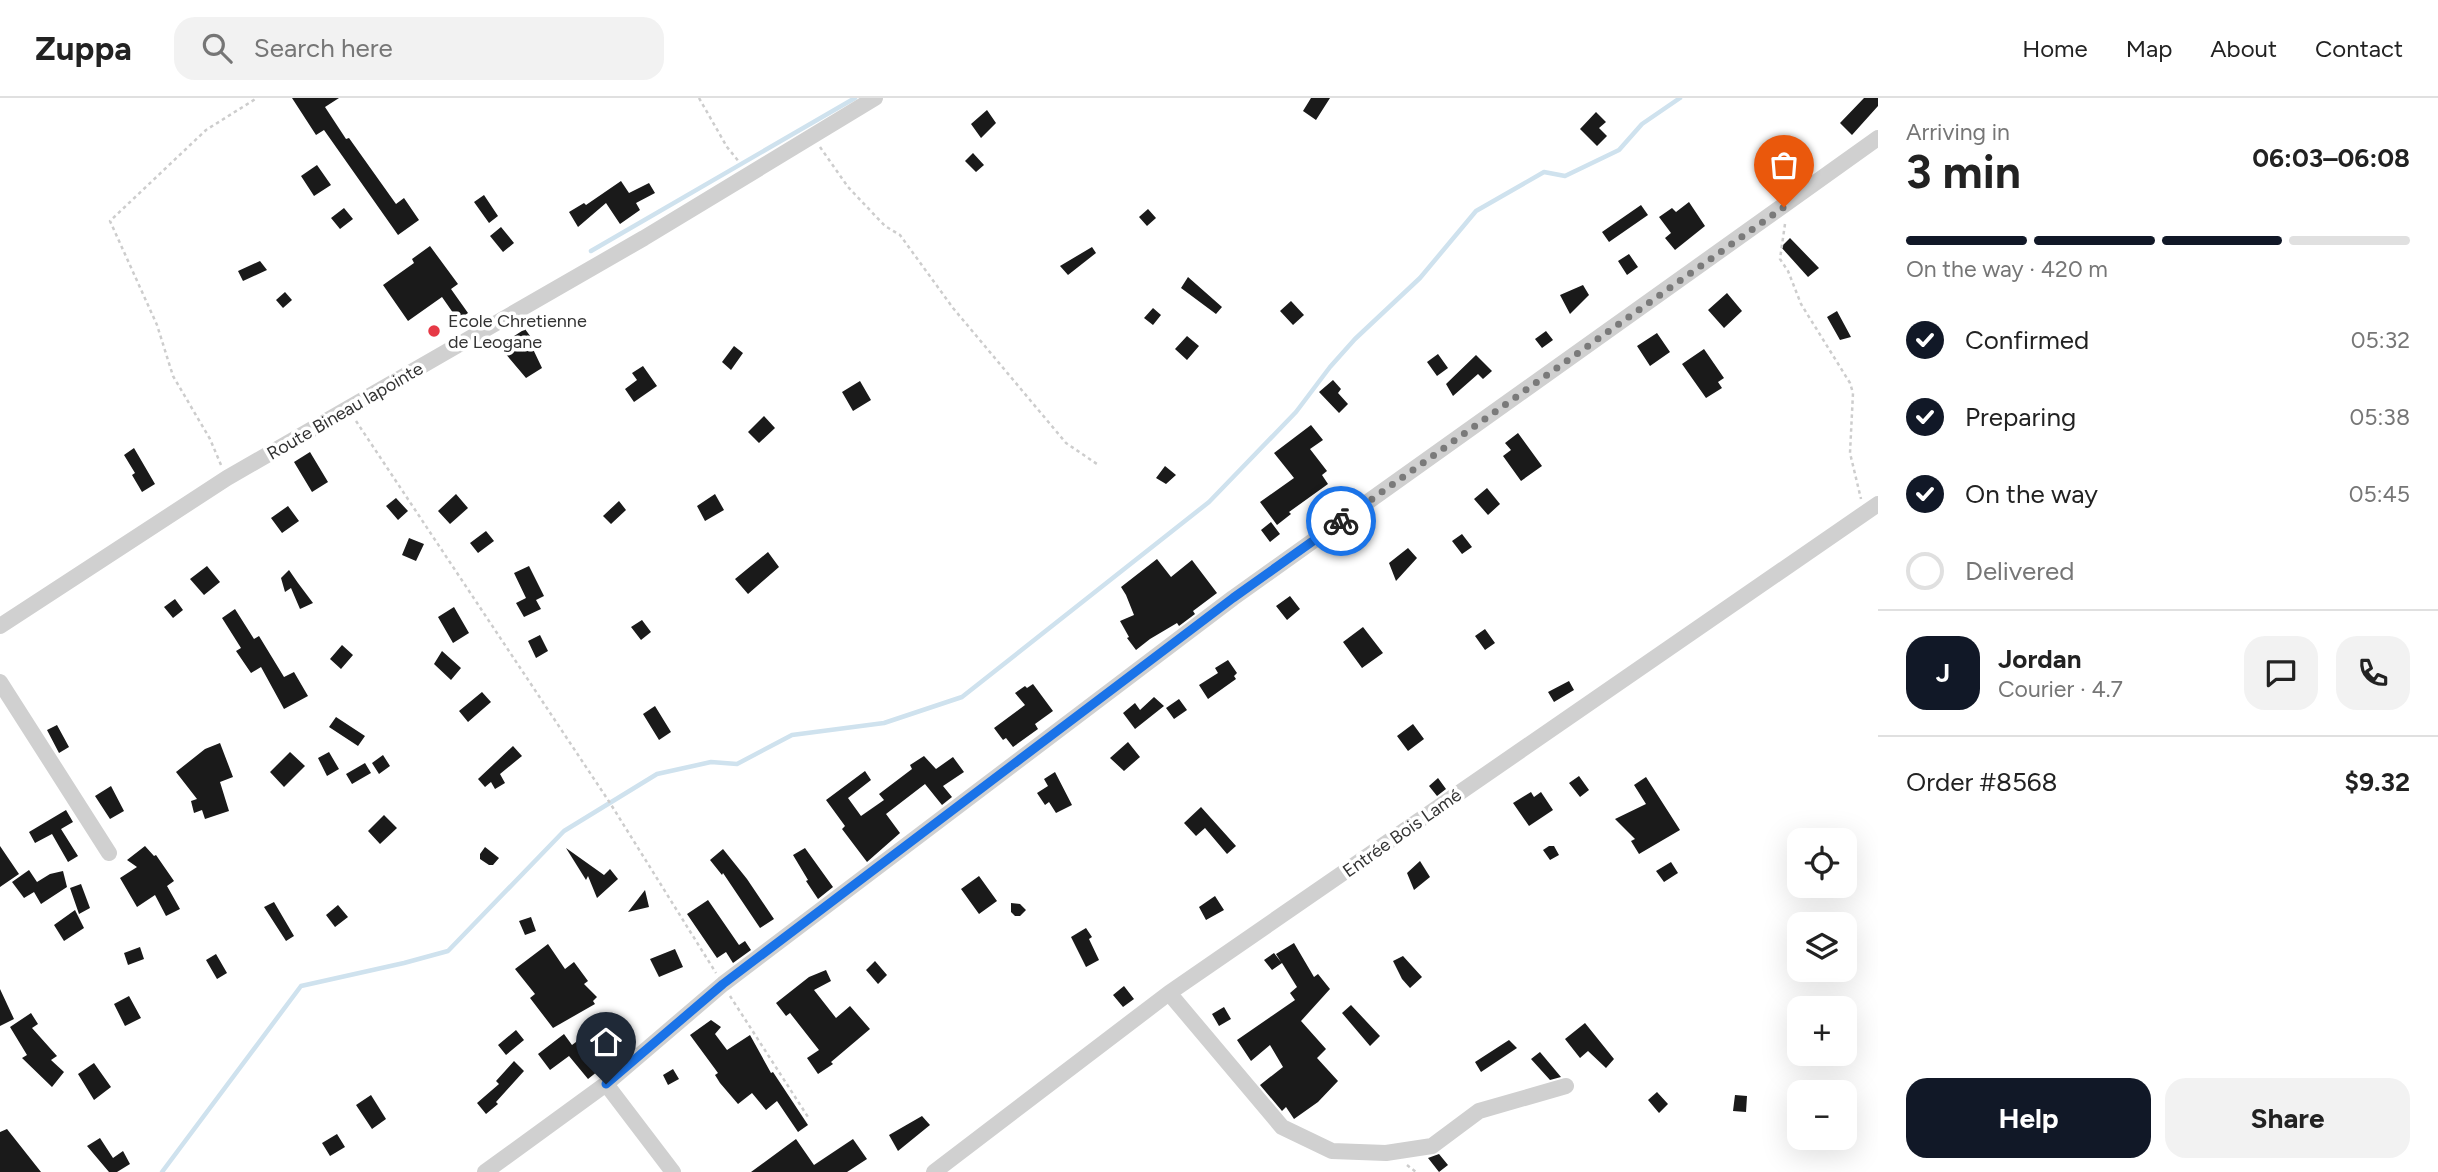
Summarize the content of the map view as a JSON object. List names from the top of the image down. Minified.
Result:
{"streets":{"street":["Route Bineau lapointe","Entrée Bois Lamé"]},"places":["Ecole Chretienne de Leogane"],"page":{"header":"Zuppa","search":"Search here","nav":["Home","Map","About","Contact"],"heading":["3 min","Arriving in","06:03–06:08"],"panel":["Jordan","Courier · 4.7","Order #8568","$9.32"],"bar":"On the way · 420 m","list":[["Confirmed","05:32"],["Preparing","05:38"],["On the way","05:45"],"Delivered"],"round":"J","map_buttons":["+","−"],"buttons":["Help","Share"]}}
